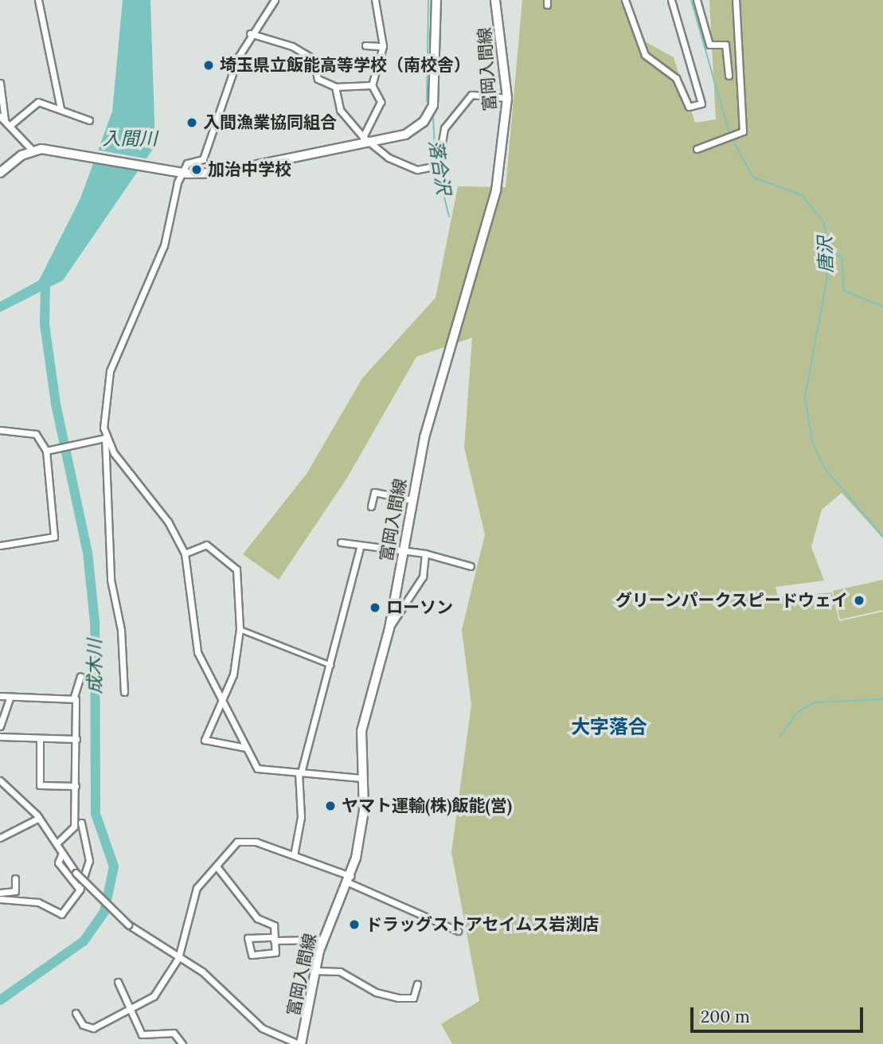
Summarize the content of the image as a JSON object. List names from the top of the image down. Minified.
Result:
{"streets":{"main road":["富岡入間線"]},"districts":["大字落合"],"water":["入間川","落合沢","唐沢","成木川"],"places":["埼玉県立飯能高等学校（南校舎）","入間漁業協同組合","加治中学校","グリーンパークスピードウェイ","ローソン","ヤマト運輸(株)飯能(営)","ドラッグストアセイムス岩渕店"],"scale_bar":"200 m"}
